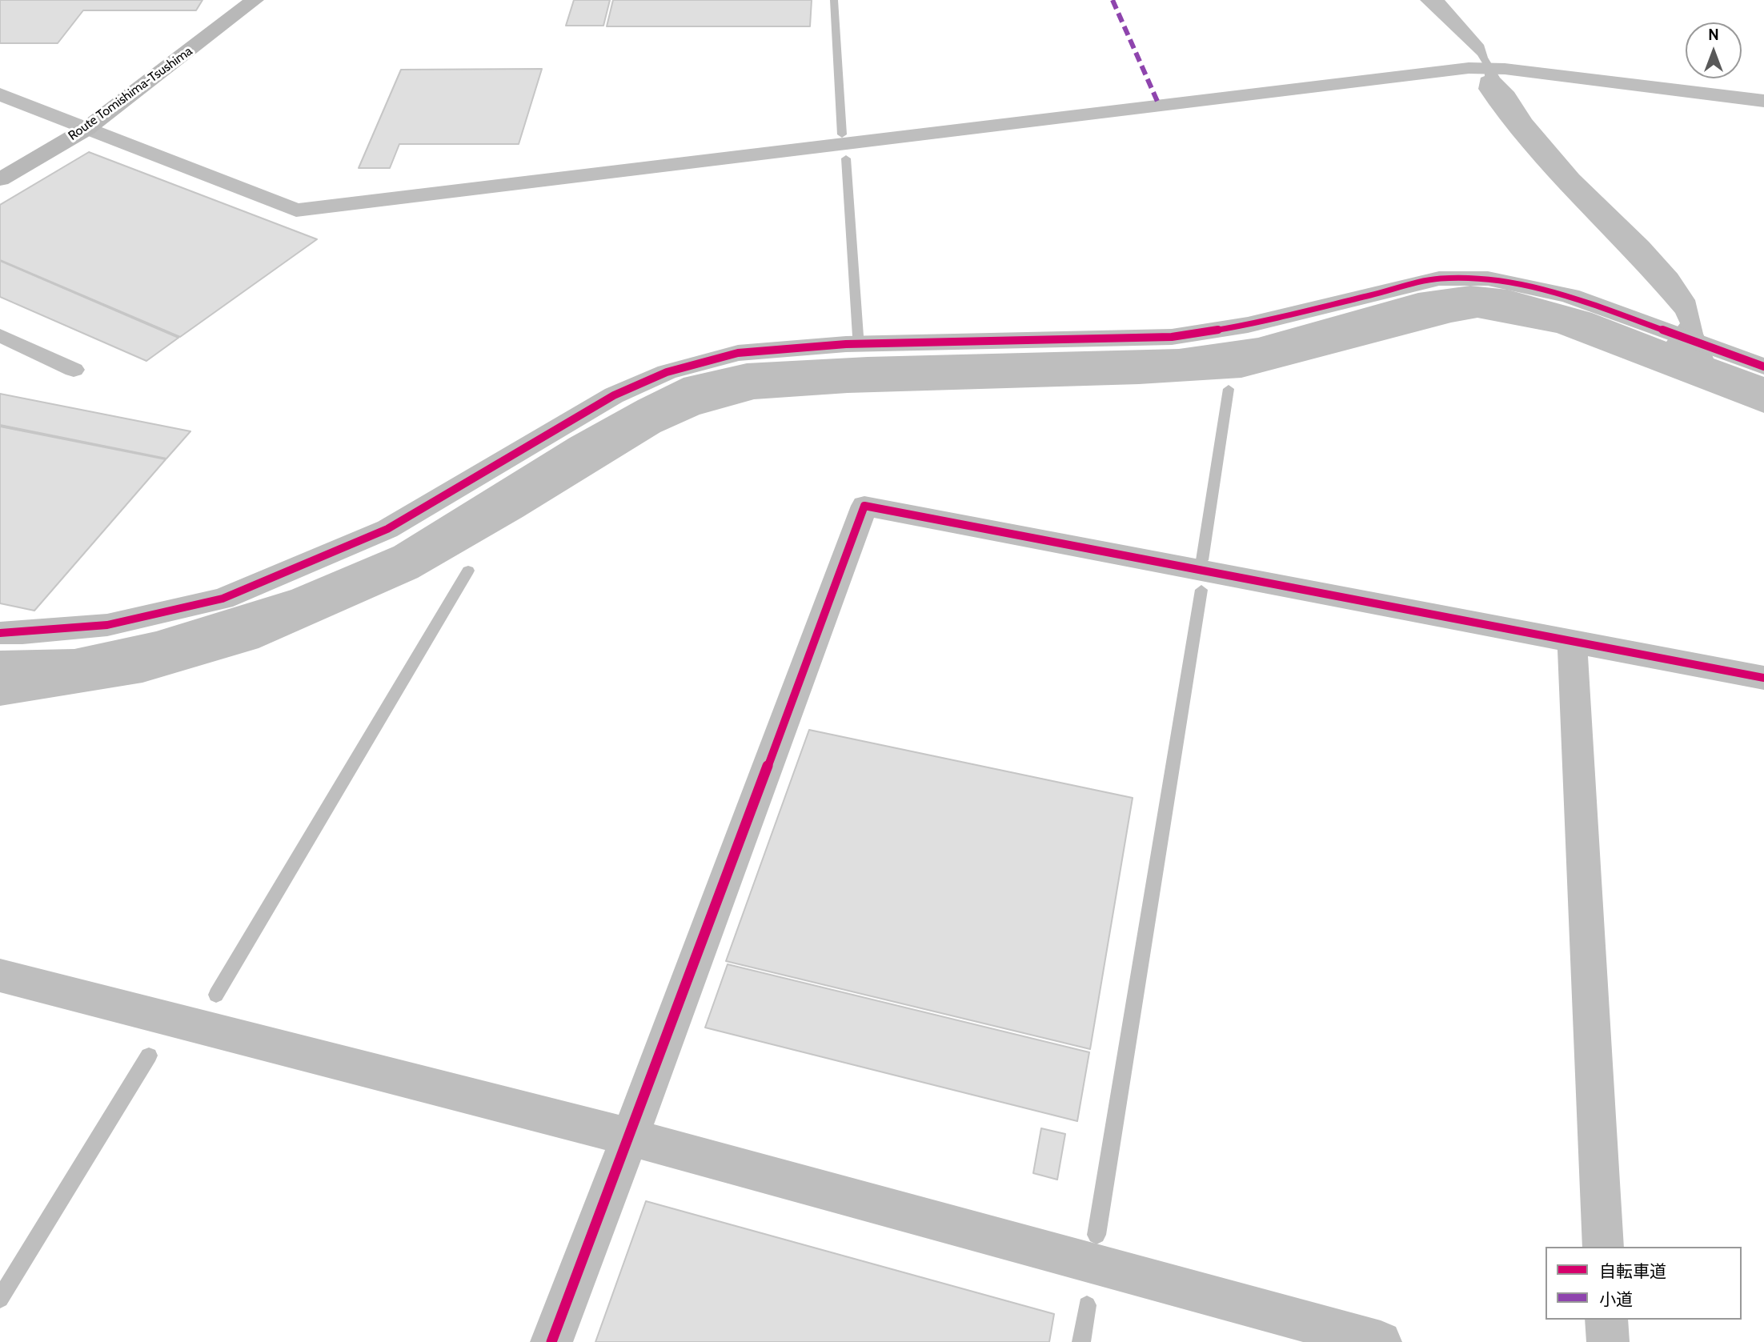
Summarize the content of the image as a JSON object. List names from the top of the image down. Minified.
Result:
{"streets":{"main road":["Route Tomishima-Tsushima"]},"legend":["自転車道","小道"],"north":"top"}
